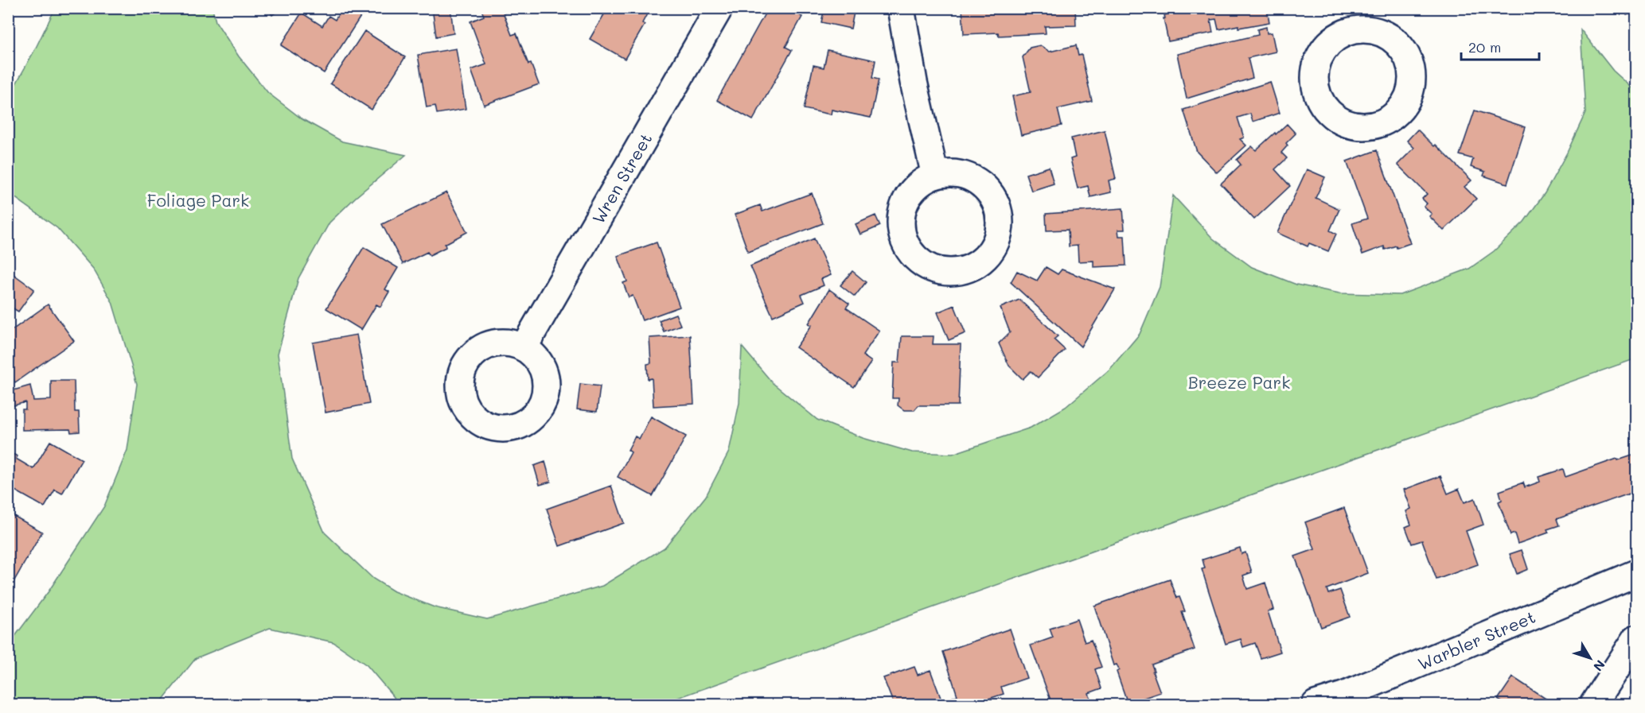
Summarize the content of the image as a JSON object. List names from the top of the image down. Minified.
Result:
{"streets":{"street":["Wren Street","Warbler Street"]},"parks":["Foliage Park","Breeze Park"],"scale_bar":"20 m","north":"bottom right"}
